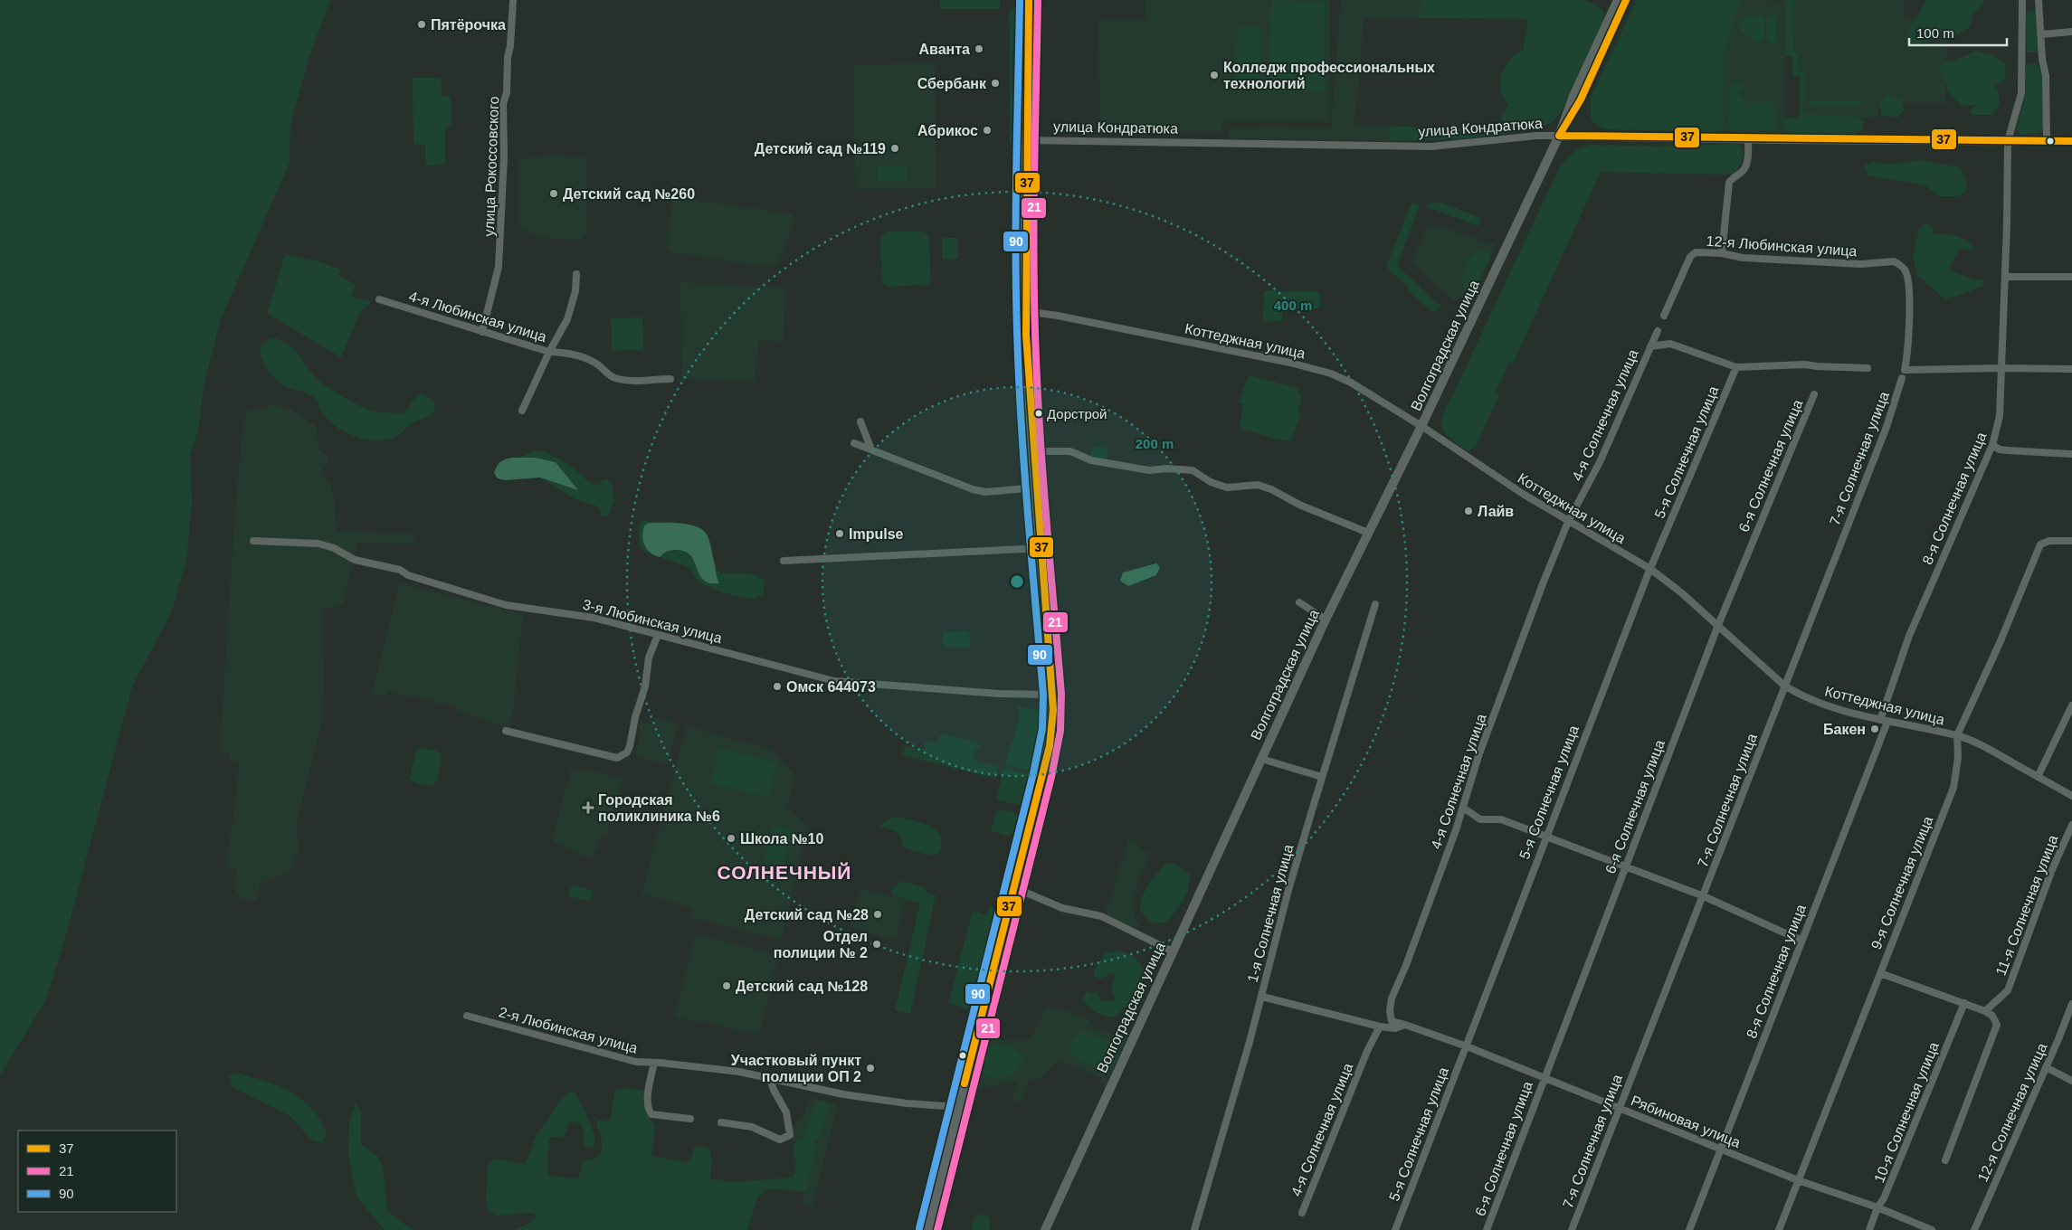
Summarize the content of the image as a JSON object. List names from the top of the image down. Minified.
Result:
{"streets":{"main road":["улица Кондратюка","Волгоградская улица"],"street":["улица Рокоссовского","12-я Любинская улица","4-я Любинская улица","Коттеджная улица","4-я Солнечная улица","5-я Солнечная улица","7-я Солнечная улица","6-я Солнечная улица","8-я Солнечная улица","3-я Любинская улица","9-я Солнечная улица","11-я Солнечная улица","1-я Солнечная улица","2-я Любинская улица","10-я Солнечная улица","12-я Солнечная улица","Рябиновая улица"]},"crossings":[["улица Кондратюка","Волгоградская улица"],["улица Кондратюка","8-я Солнечная улица"],["улица Рокоссовского","4-я Любинская улица"],["12-я Любинская улица","8-я Солнечная улица"],["Коттеджная улица","Волгоградская улица"],["Коттеджная улица","4-я Солнечная улица"],["Коттеджная улица","5-я Солнечная улица"],["Коттеджная улица","7-я Солнечная улица"],["Коттеджная улица","6-я Солнечная улица"],["Коттеджная улица","8-я Солнечная улица"],["Коттеджная улица","9-я Солнечная улица"],["4-я Солнечная улица","Рябиновая улица"],["5-я Солнечная улица","Рябиновая улица"],["7-я Солнечная улица","Рябиновая улица"],["6-я Солнечная улица","Рябиновая улица"],["8-я Солнечная улица","Рябиновая улица"],["9-я Солнечная улица","Рябиновая улица"],["10-я Солнечная улица","Рябиновая улица"]],"districts":["СОЛНЕЧНЫЙ"],"places":{"other":["Пятёрочка","Аванта","Колледж профессиональных технологий","Сбербанк","Абрикос","Детский сад №119","Детский сад №260","Дорстрой","Лайв","Impulse","Омск 644073","Бакен","Школа №10","Детский сад №28","Отдел полиции № 2","Детский сад №128","Участковый пункт полиции ОП 2"],"health":["Городская поликлиника №6"]},"lines":["transit line 37","transit line 21","transit line 90"],"legend":["37","21","90"],"scale_bar":"100 m","rings":["400 m","200 m"]}
